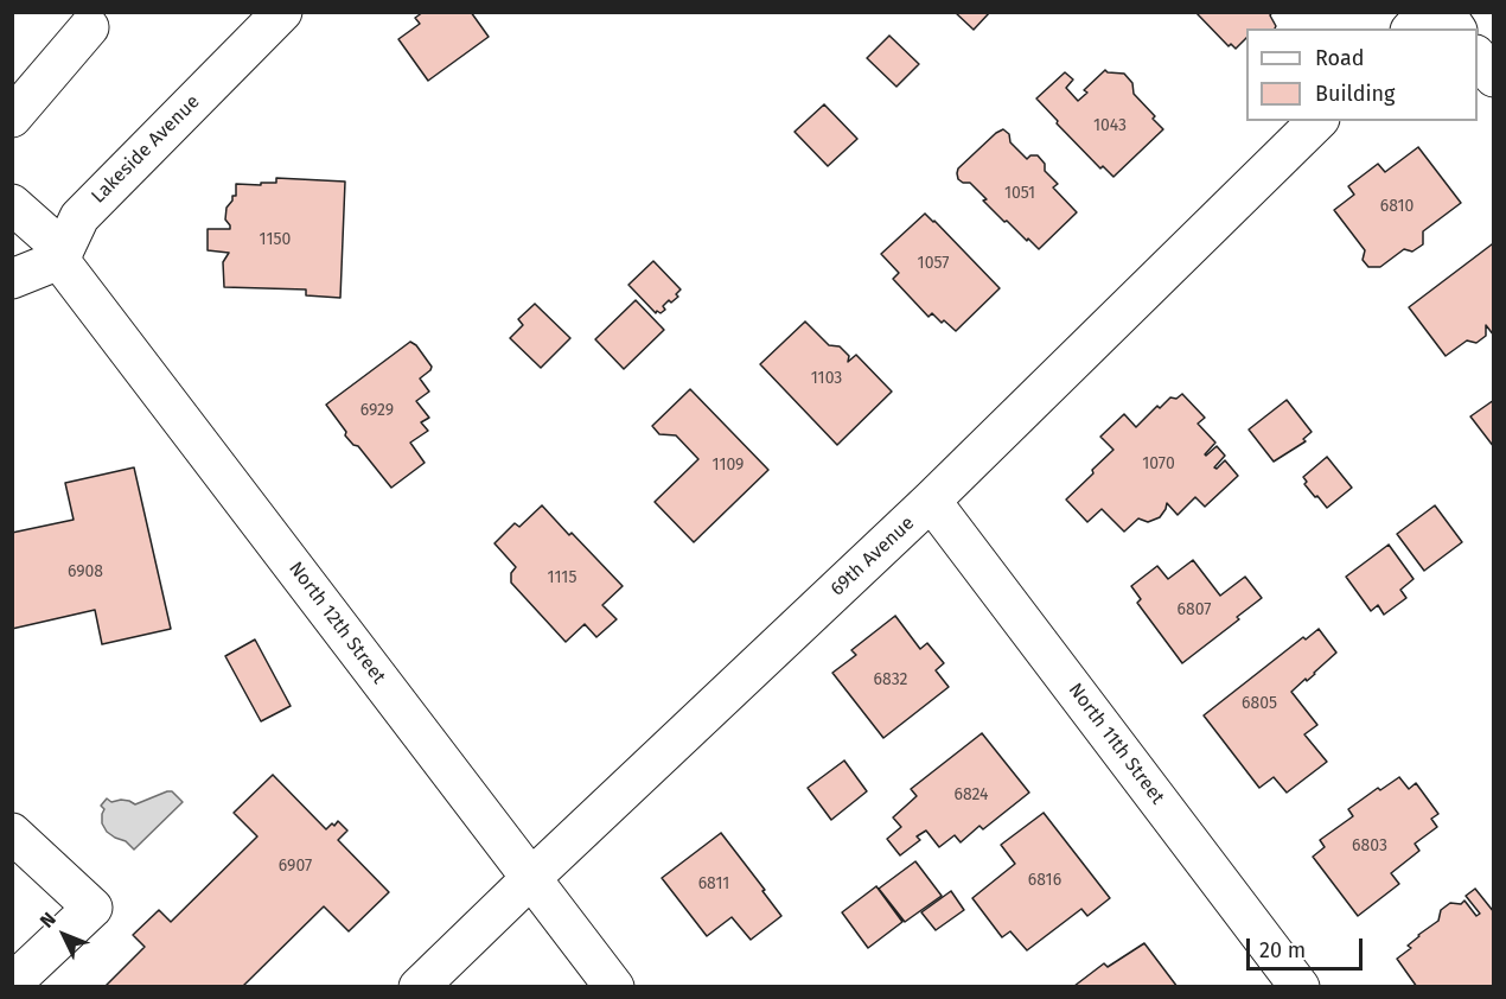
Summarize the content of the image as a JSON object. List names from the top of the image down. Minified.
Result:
{"streets":{"street":["Lakeside Avenue","69th Avenue","North 12th Street","North 11th Street"]},"crossings":[["Lakeside Avenue","North 12th Street"],["69th Avenue","North 12th Street"],["69th Avenue","North 11th Street"]],"house_numbers":["1043","1051","6810","1150","1057","1103","6929","1070","1109","6908","1115","6807","6832","6805","6824","6803","6907","6816","6811"],"legend":["Road","Building"],"scale_bar":"20 m","north":"top left"}
